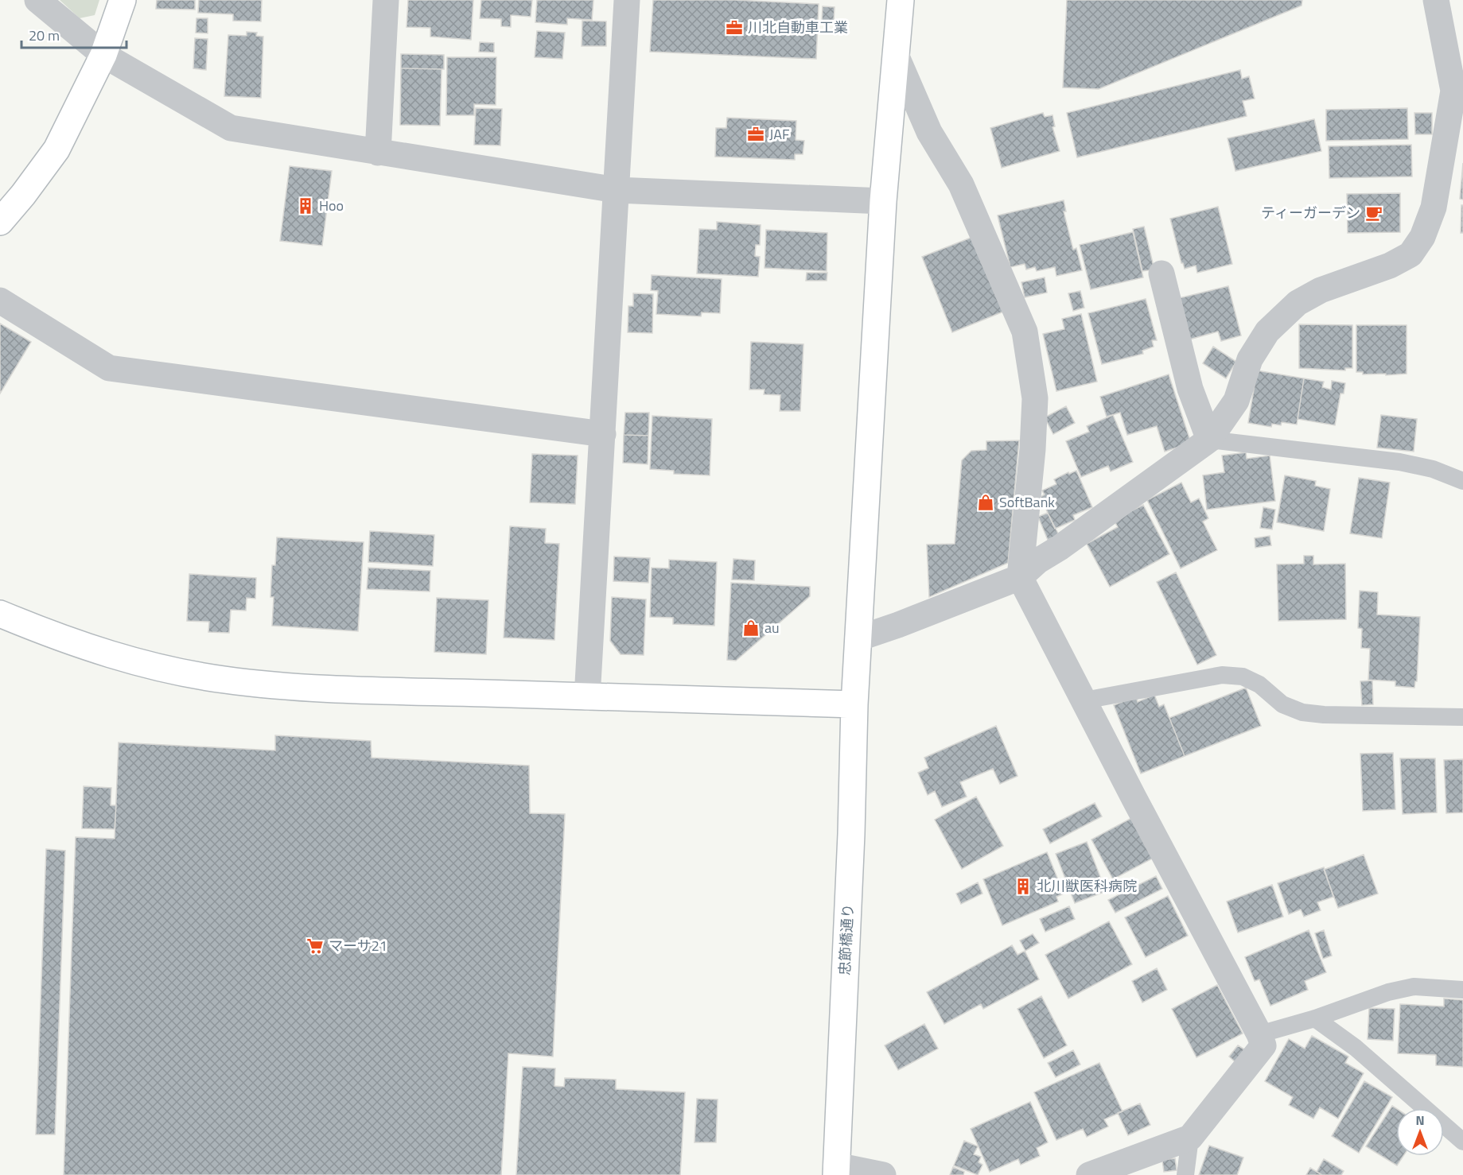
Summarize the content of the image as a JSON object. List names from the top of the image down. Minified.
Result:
{"streets":{"street":["忠節橋通り"]},"places":{"office":["川北自動車工業","JAF"],"building":["Hoo","北川獣医科病院"],"cafe":["ティーガーデン"],"shop":["SoftBank","au"],"supermarket":["マーサ21"]},"scale_bar":"20 m","north":"top"}
